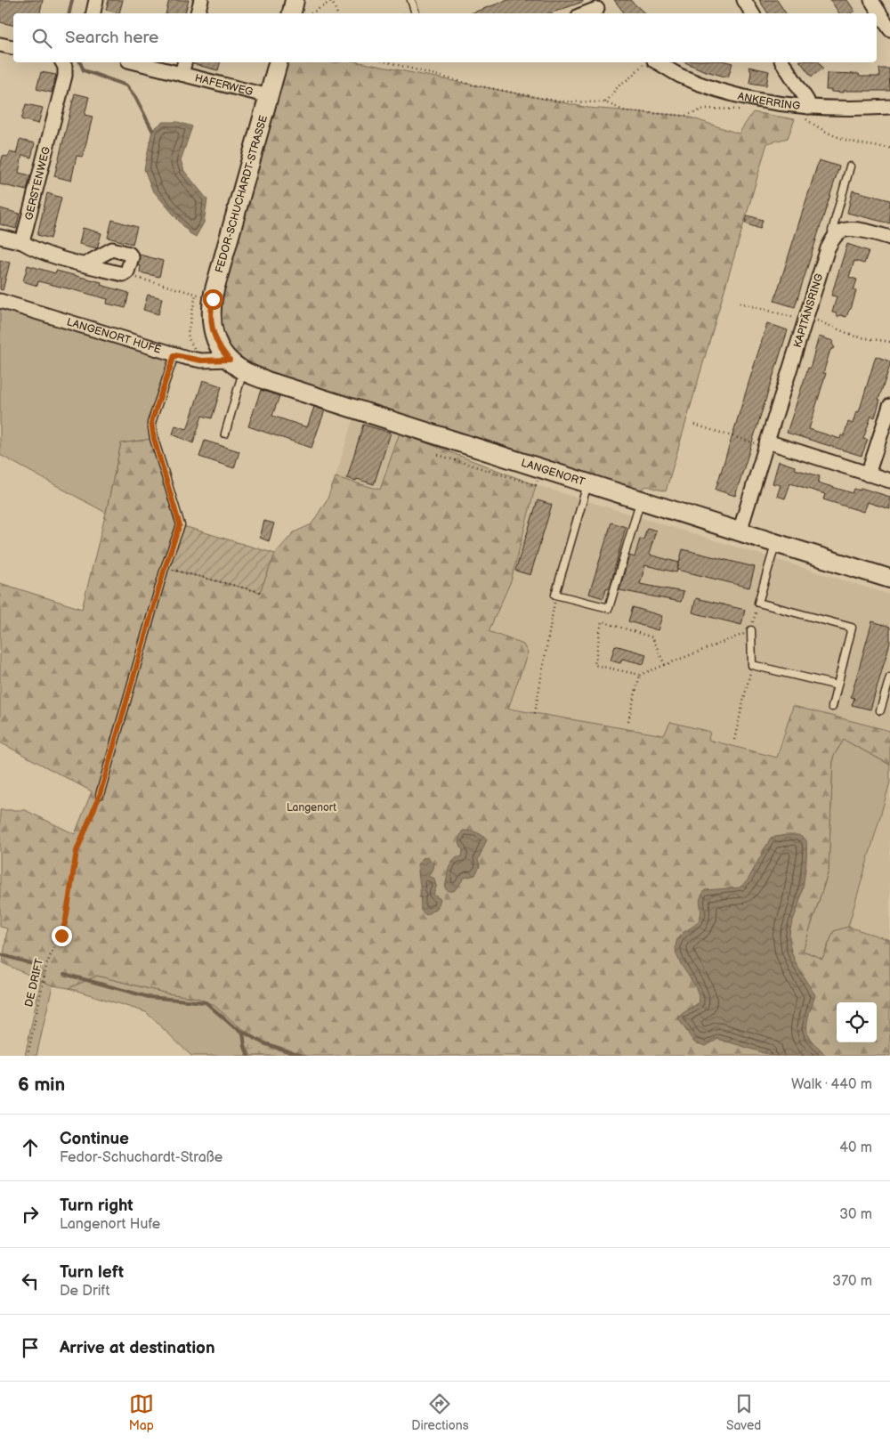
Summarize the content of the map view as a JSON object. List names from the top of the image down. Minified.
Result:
{"streets":{"street":["HAFERWEG","ANKERRING","GERSTENWEG","FEDOR-SCHUCHARDT-STRASSE","KAPITÄNSRING","LANGENORT HUFE","LANGENORT"],"path":["DE DRIFT"]},"crossings":[["HAFERWEG","FEDOR-SCHUCHARDT-STRASSE"],["FEDOR-SCHUCHARDT-STRASSE","LANGENORT HUFE"],["FEDOR-SCHUCHARDT-STRASSE","LANGENORT"],["KAPITÄNSRING","LANGENORT"],["LANGENORT HUFE","LANGENORT"]],"parks":["Langenort"],"page":{"search":"Search here","heading":["6 min","Walk · 440 m"],"list":[["Continue","Fedor-Schuchardt-Straße","40 m"],["Turn right","Langenort Hufe","30 m"],["Turn left","De Drift","370 m"],"Arrive at destination"],"nav":["Map","Directions","Saved"]}}
